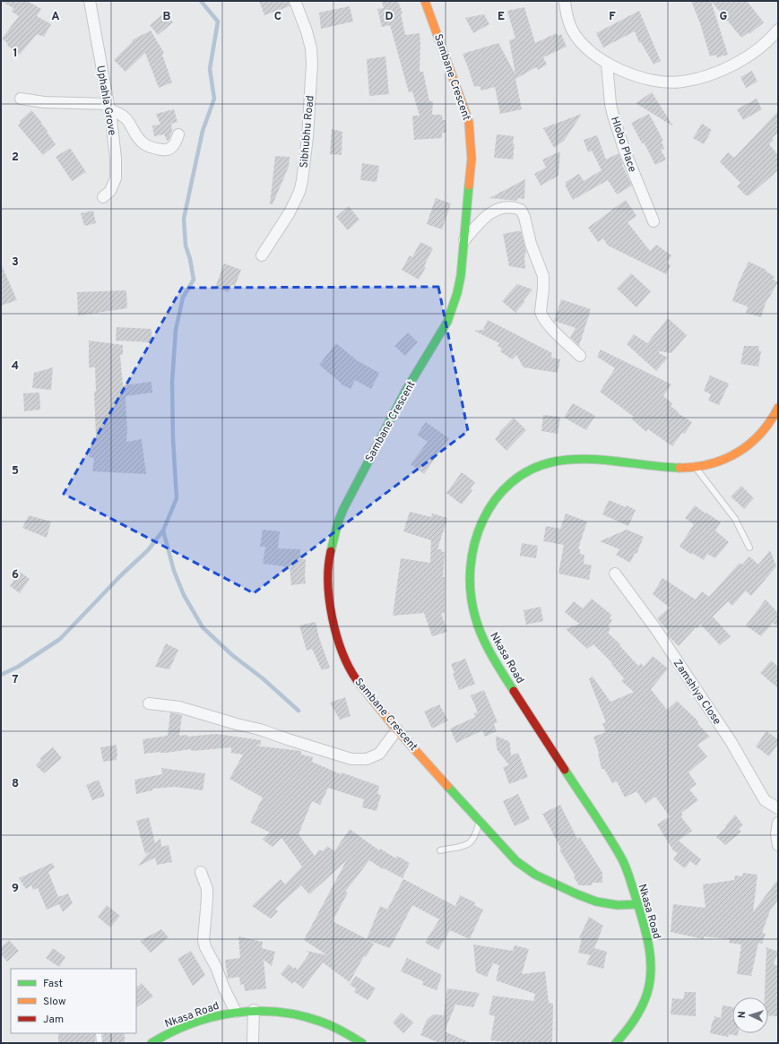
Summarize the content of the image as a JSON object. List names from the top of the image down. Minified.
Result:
{"streets":{"street":["Sambane Crescent","Uphahla Grove","Sibhubhu Road","Hlobo Place","Nkasa Road","Zamshiya Close"]},"crossings":[["Sambane Crescent","Nkasa Road"]],"legend":["Fast","Slow","Jam"],"north":"left","grid":{"columns":["A","B","C","D","E","F","G"],"rows":["1","2","3","4","5","6","7","8","9"]}}
